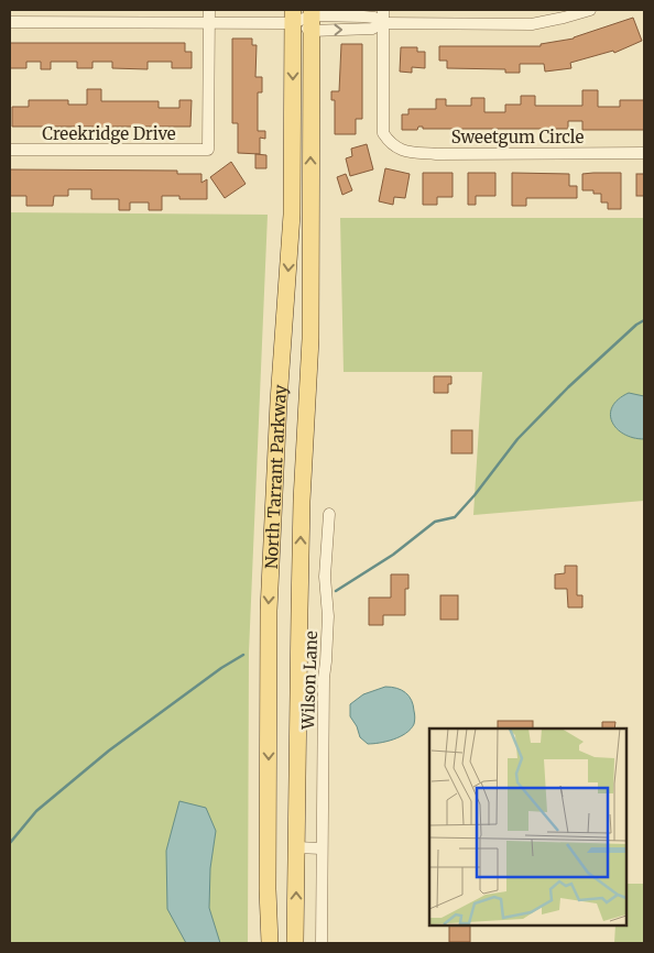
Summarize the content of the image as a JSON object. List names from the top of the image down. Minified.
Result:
{"streets":{"main road":["North Tarrant Parkway"],"street":["Creekridge Drive","Sweetgum Circle","Wilson Lane"]}}
